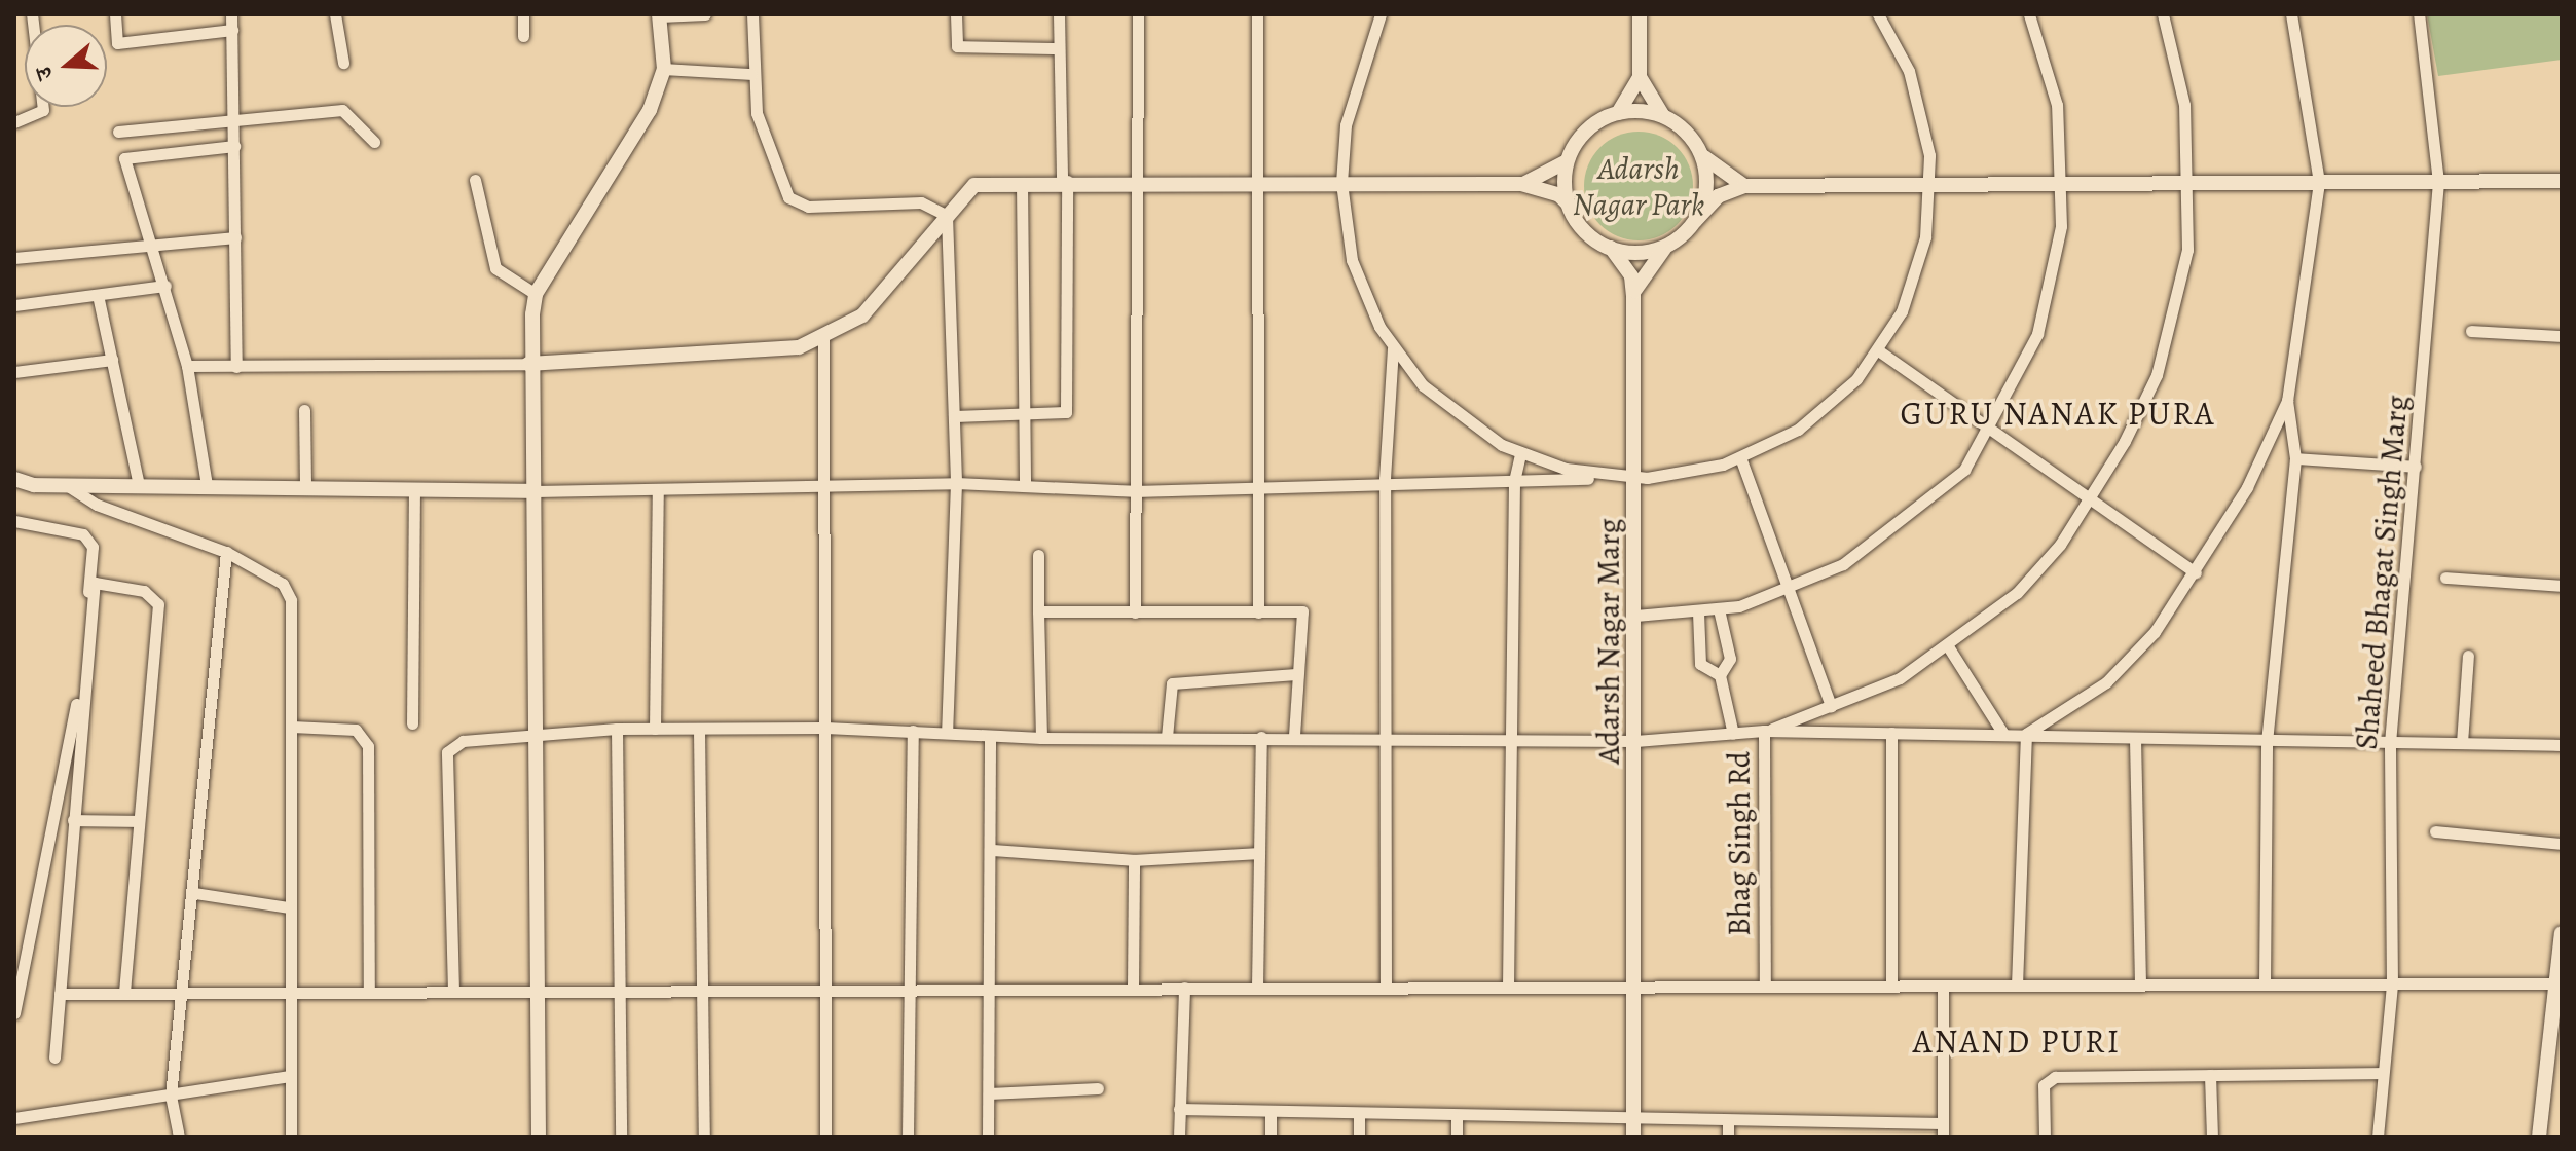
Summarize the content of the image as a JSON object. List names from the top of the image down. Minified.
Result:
{"streets":{"street":["Shaheed Bhagat Singh Marg","Adarsh Nagar Marg","Bhag Singh Rd"]},"districts":["GURU NANAK PURA","ANAND PURI"],"parks":["Adarsh Nagar Park"],"north":"left"}
